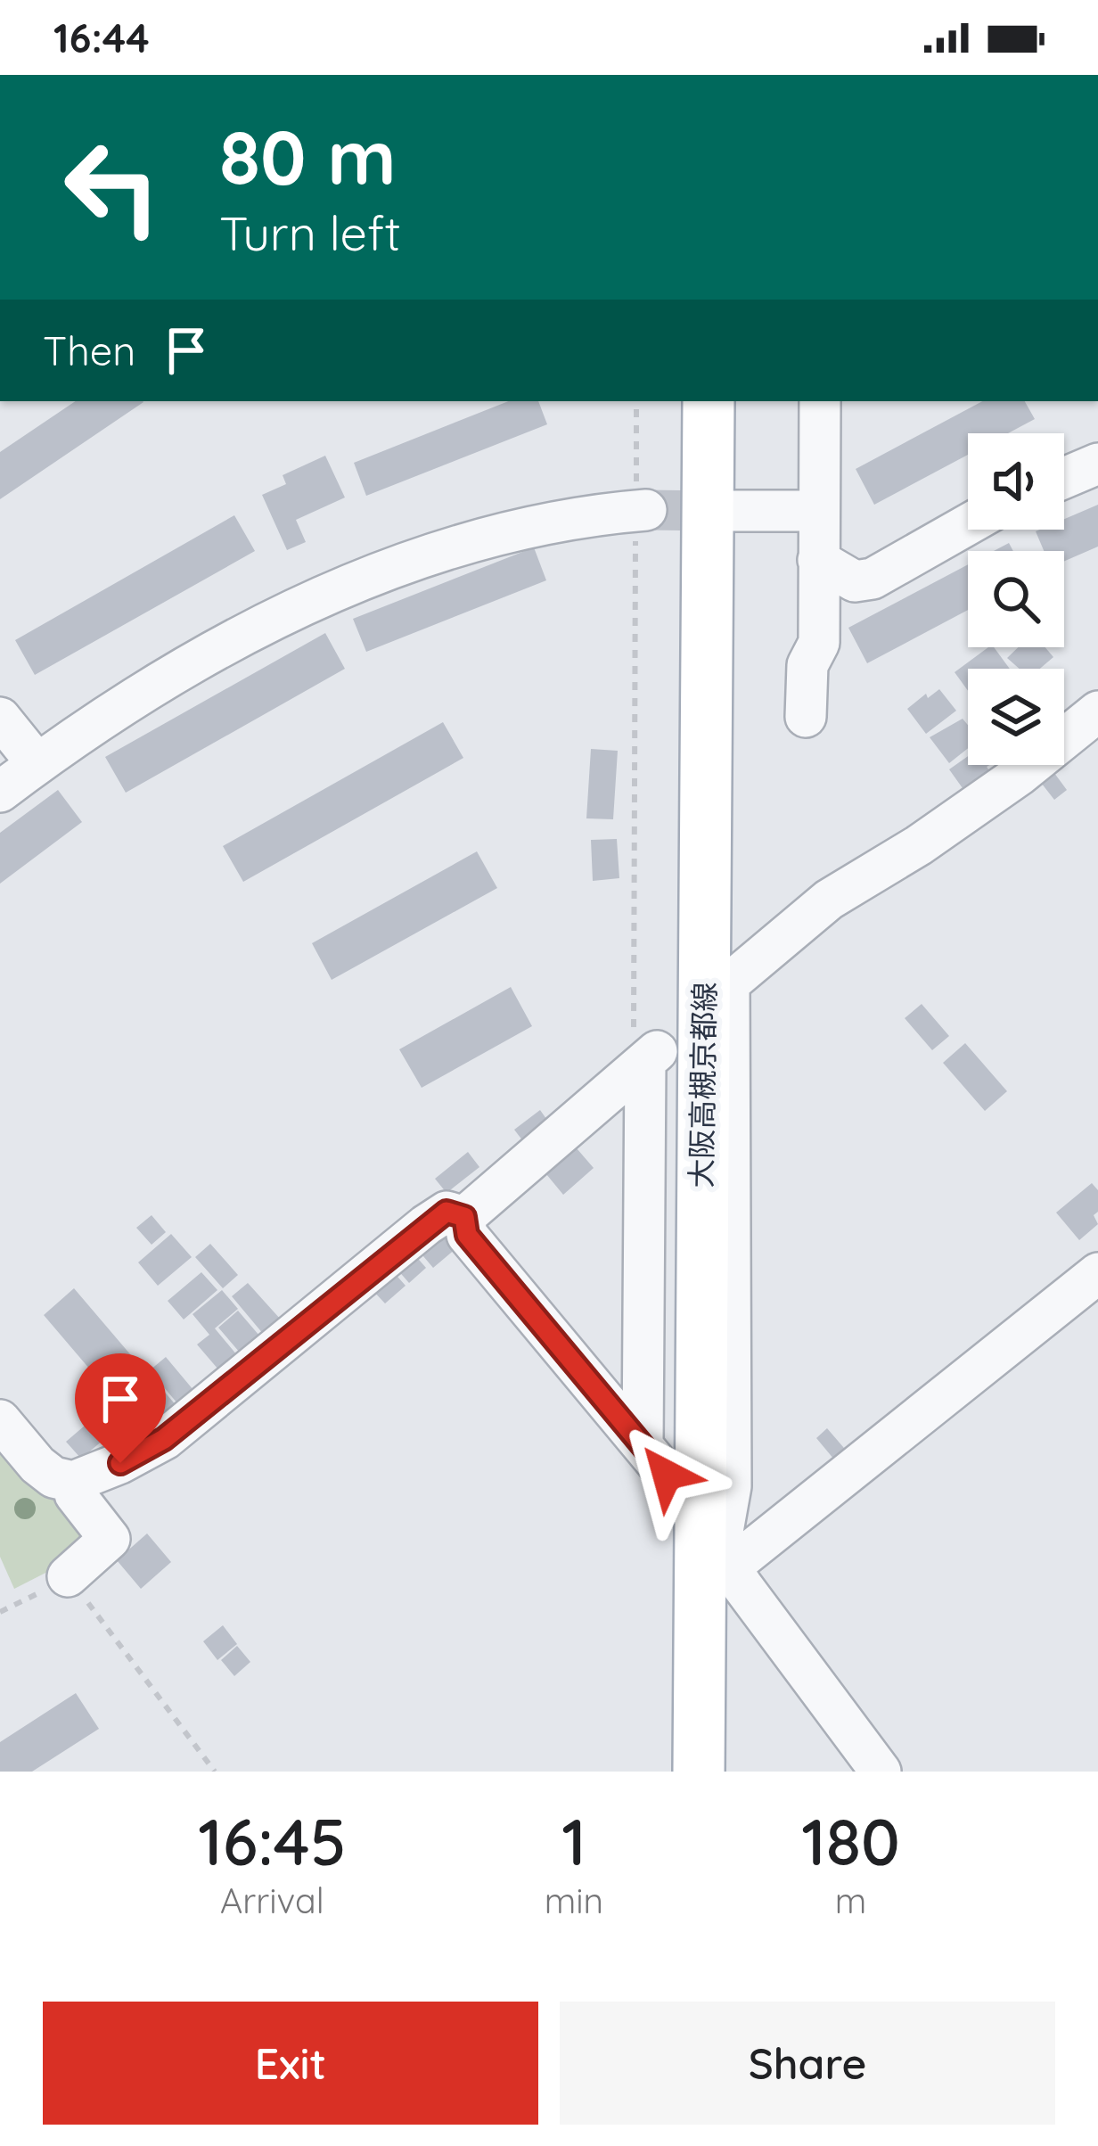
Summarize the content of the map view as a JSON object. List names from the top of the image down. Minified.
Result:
{"streets":{"main road":["大阪高槻京都線"]},"page":{"status":"16:44","turn":["80 m","Turn left"],"then":"Then","eta":["16:45","Arrival","1","min","180","m"],"buttons":["Exit","Share"]}}
